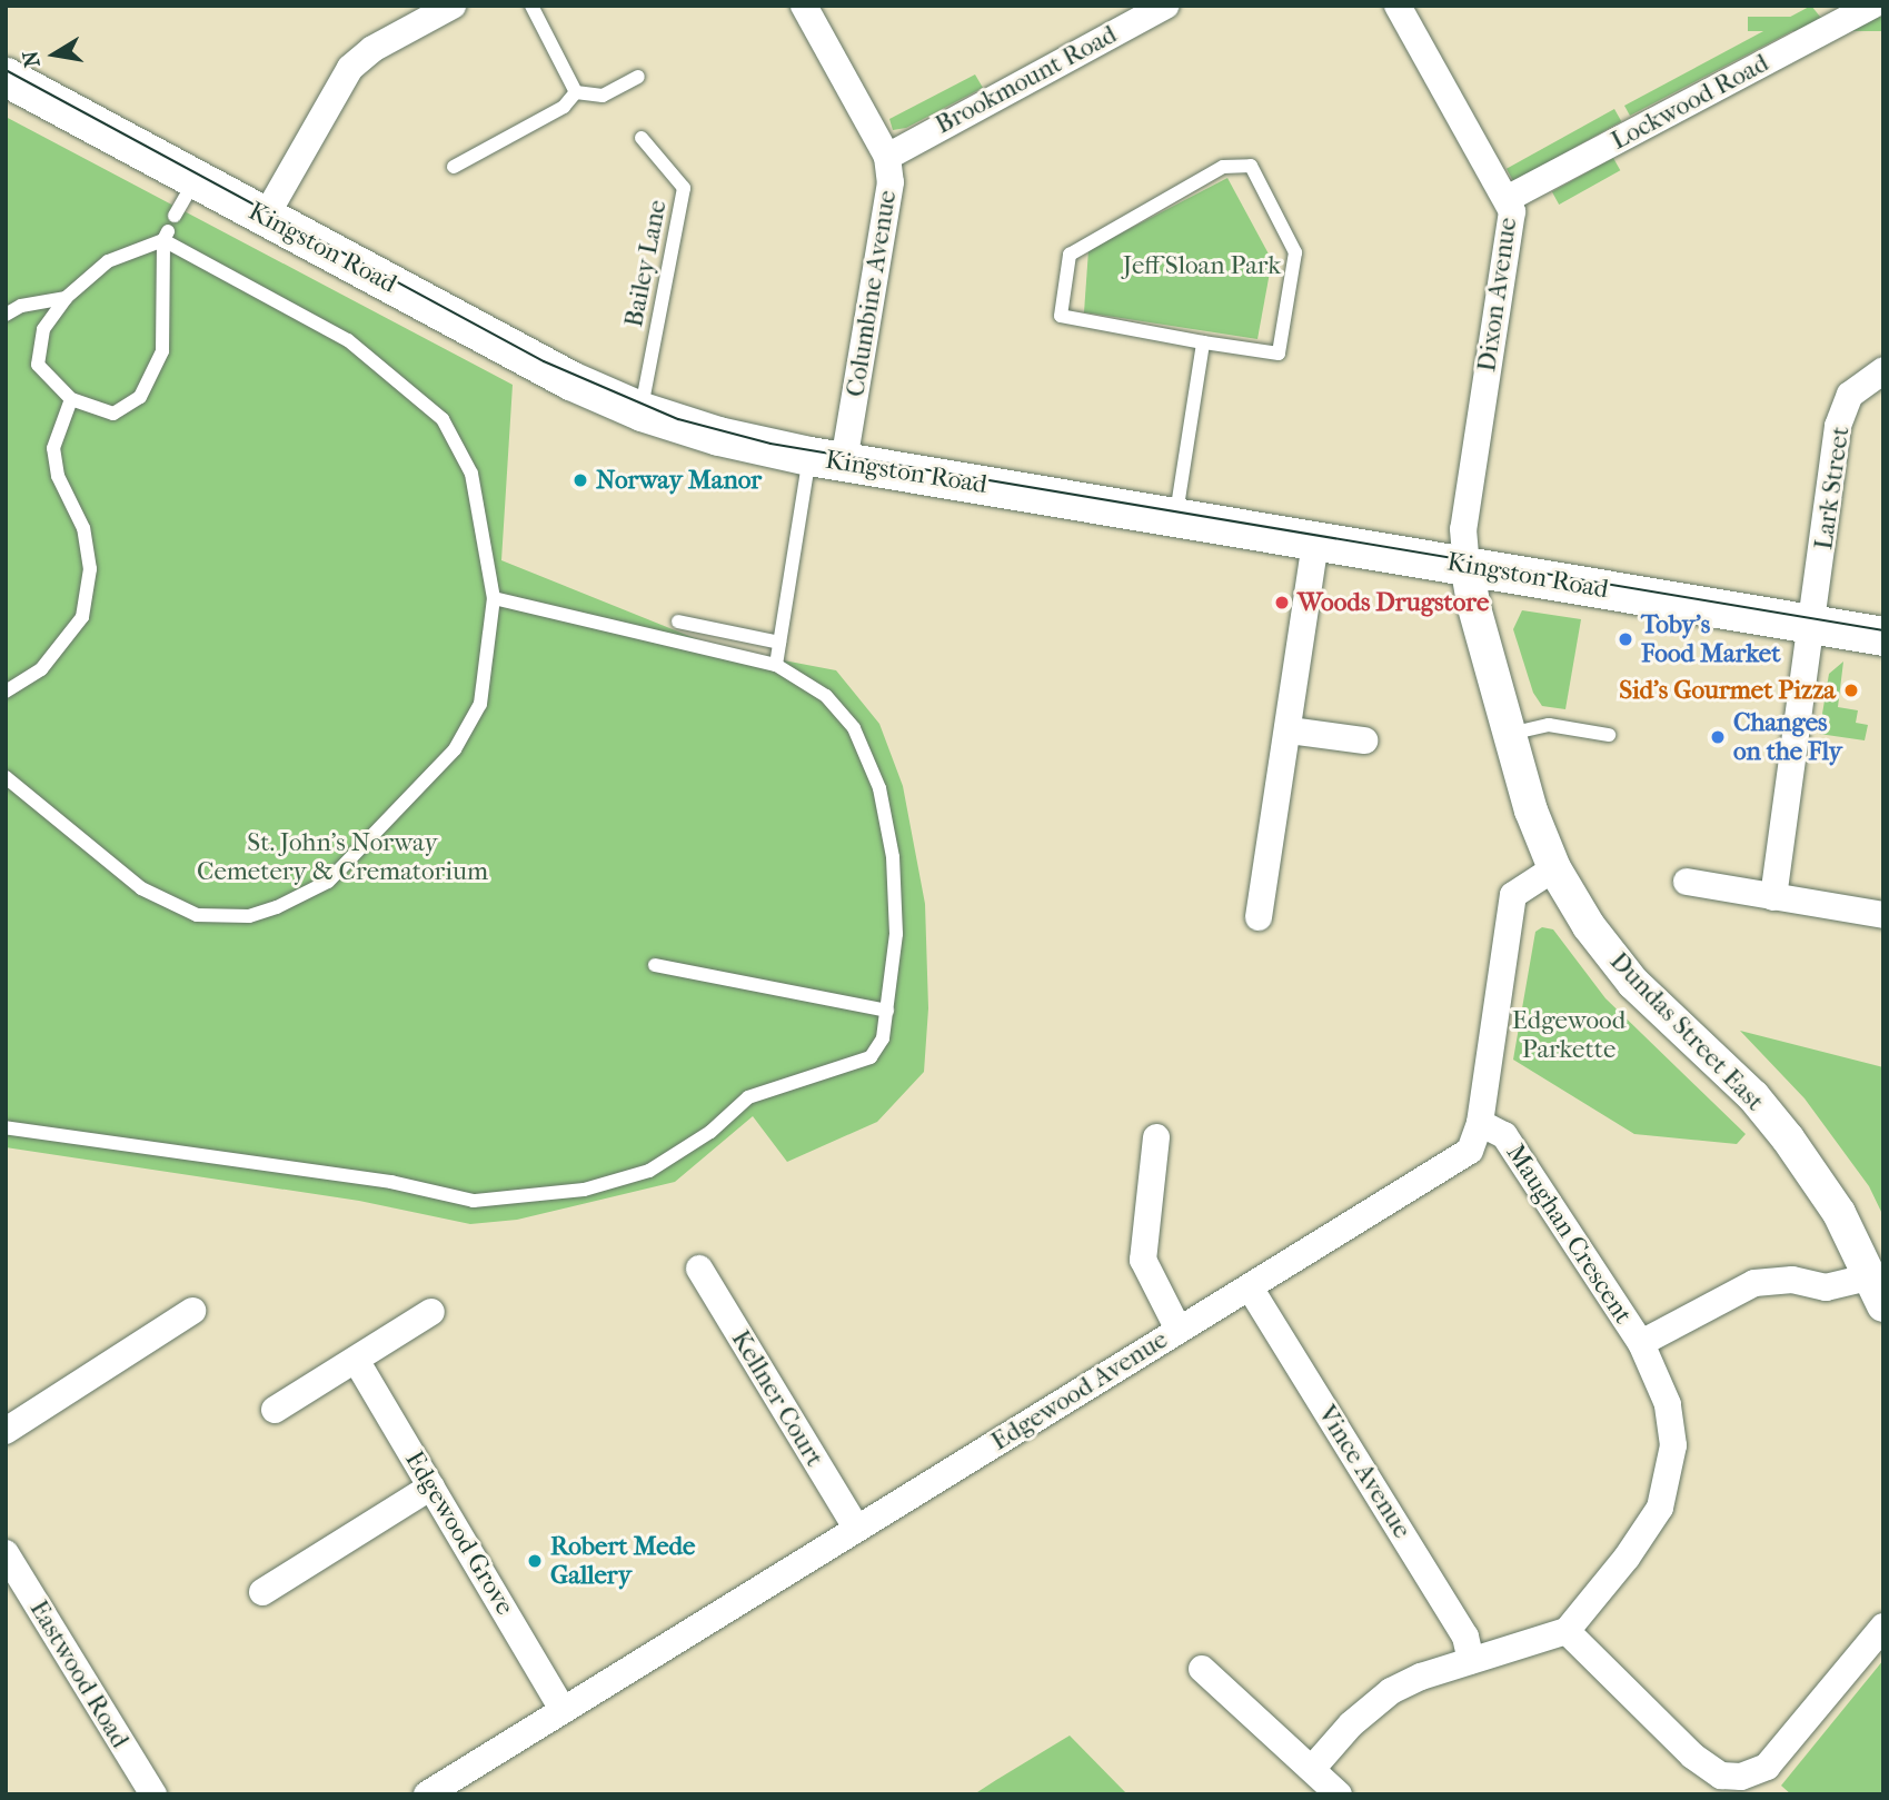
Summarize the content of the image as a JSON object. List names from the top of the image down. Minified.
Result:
{"streets":{"main road":["Kingston Road"],"street":["Brookmount Road","Lockwood Road","Columbine Avenue","Dixon Avenue","Lark Street","Dundas Street East","Maughan Crescent","Edgewood Avenue","Kellner Court","Vince Avenue","Edgewood Grove","Eastwood Road"],"lane":["Bailey Lane"]},"crossings":[["Brookmount Road","Columbine Avenue"],["Lockwood Road","Dixon Avenue"],["Kingston Road","Bailey Lane"],["Kingston Road","Columbine Avenue"],["Kingston Road","Dixon Avenue"],["Kingston Road","Lark Street"],["Kingston Road","Dundas Street East"],["Dixon Avenue","Dundas Street East"],["Dundas Street East","Maughan Crescent"],["Dundas Street East","Edgewood Avenue"],["Maughan Crescent","Edgewood Avenue"],["Edgewood Avenue","Kellner Court"],["Edgewood Avenue","Vince Avenue"],["Edgewood Avenue","Edgewood Grove"]],"parks":["Jeff Sloan Park","St. John's Norway Cemetery & Crematorium","Edgewood Parkette"],"places":["Norway Manor","Woods Drugstore","Toby's Food Market","Sid's Gourmet Pizza","Changes on the Fly","Robert Mede Gallery"],"north":"left"}
